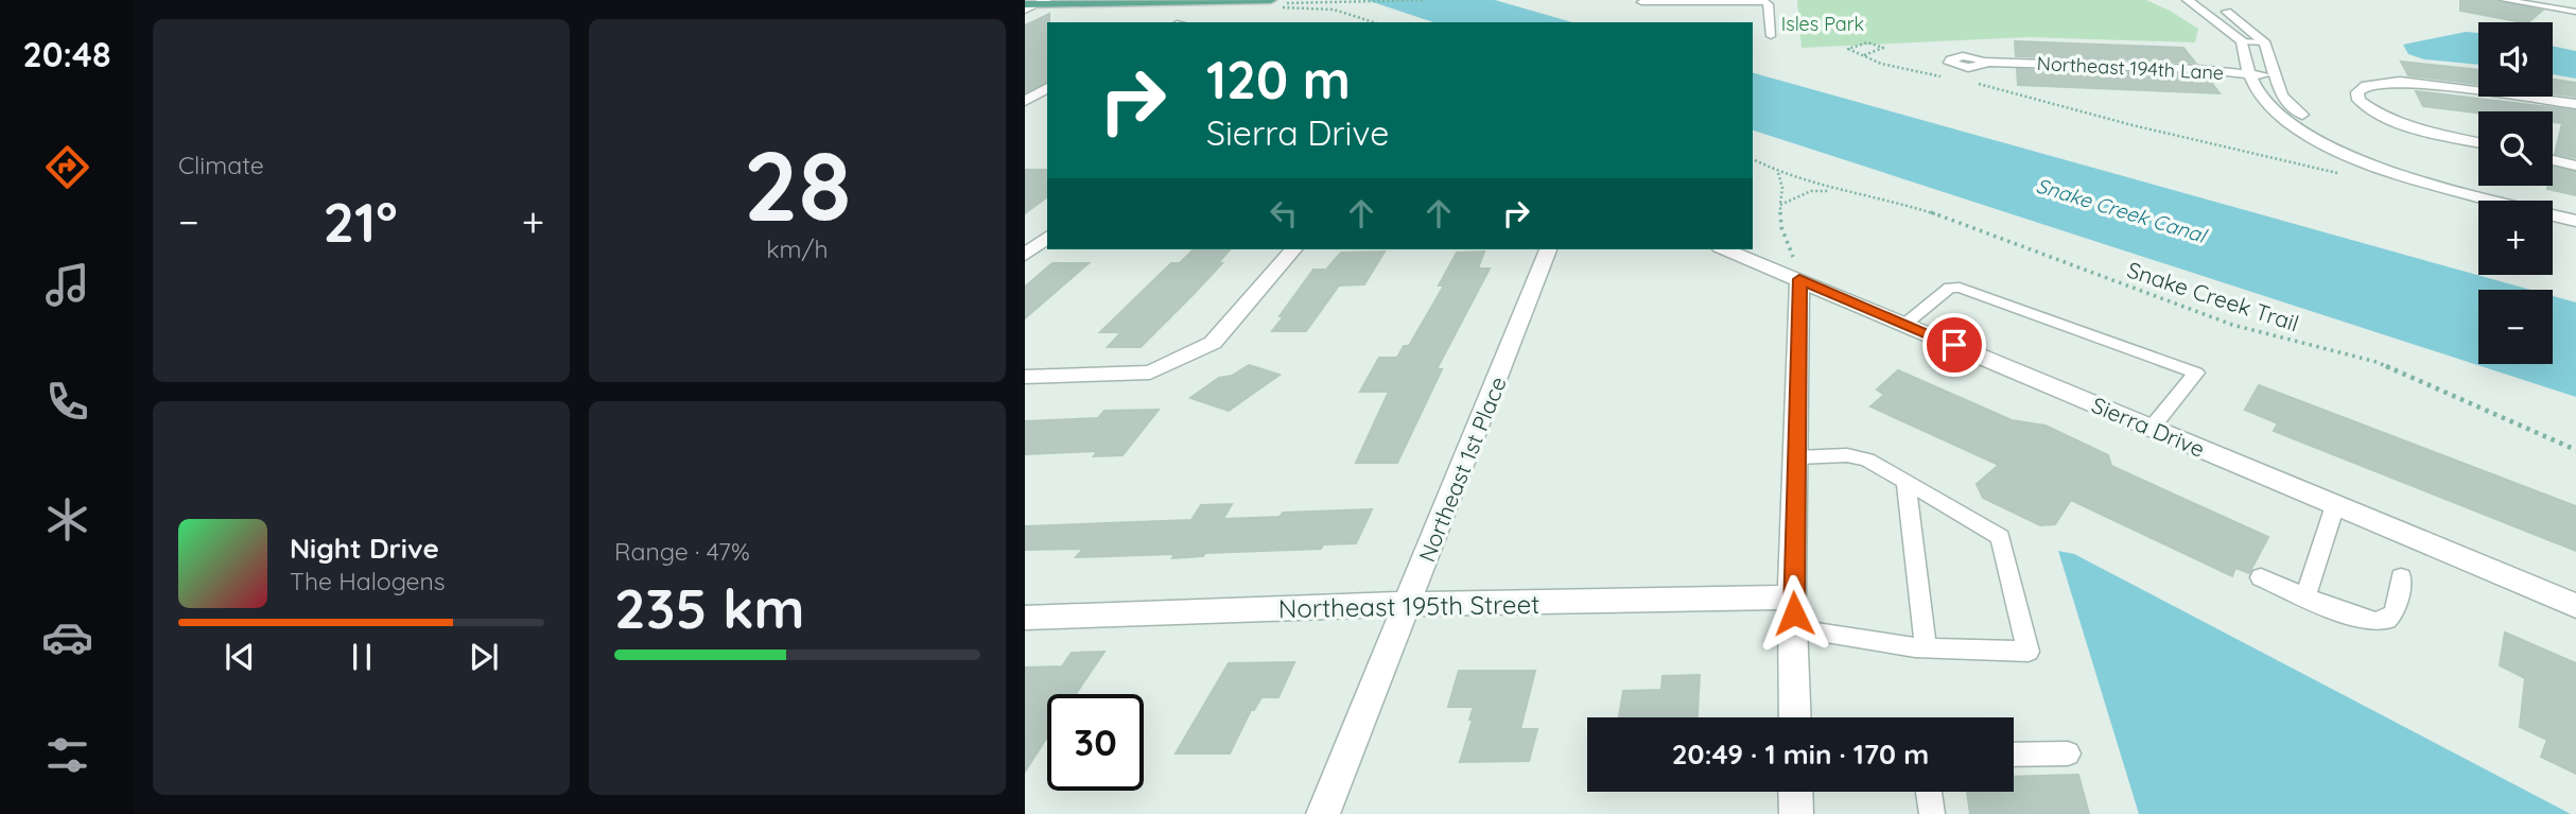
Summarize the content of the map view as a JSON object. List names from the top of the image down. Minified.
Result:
{"streets":{"street":["Northeast 194th Lane","Sierra Drive","Northeast 1st Place","Northeast 195th Street"],"path":["Snake Creek Trail"]},"crossings":[["Northeast 1st Place","Northeast 195th Street"]],"water":["Snake Creek Canal"],"parks":["Isles Park"],"page":{"tabs":"20:48","tile":["Climate",["28","km/h"],["Range · 47%","235 km"]],"map_buttons":["+","−"],"turn":["120 m","Sierra Drive"],"heat":["−","21°","+"],"song":["Night Drive","The Halogens"],"limit":"30","trip":"20:49 · 1 min · 170 m"}}
